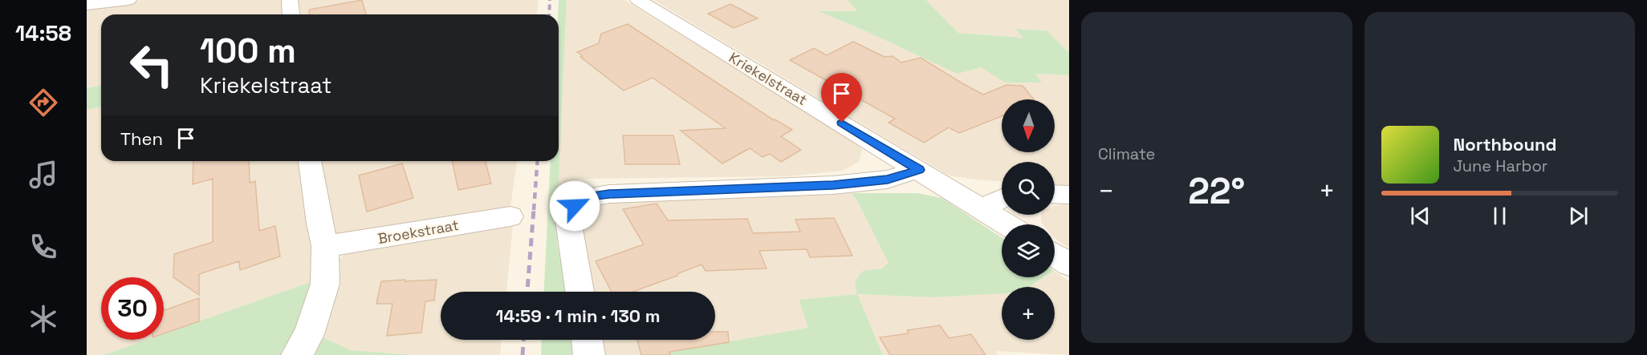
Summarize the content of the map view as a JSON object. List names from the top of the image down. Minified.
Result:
{"streets":{"street":["Kriekelstraat","Broekstraat"]},"north":"bottom","page":{"tabs":"14:58","tile":"Climate","turn":["100 m","Kriekelstraat"],"map_buttons":"+","then":"Then","song":["Northbound","June Harbor"],"heat":["−","22°","+"],"limit":"30","trip":"14:59 · 1 min · 130 m"}}
